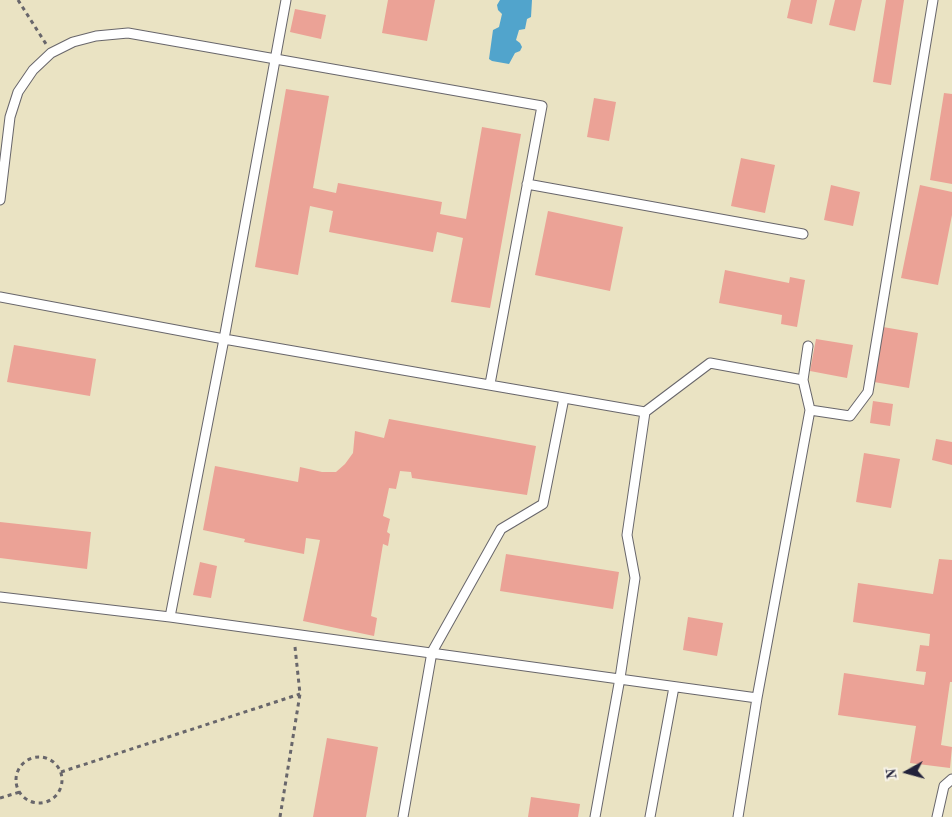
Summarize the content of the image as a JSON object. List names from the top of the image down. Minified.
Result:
{"north":"left"}
